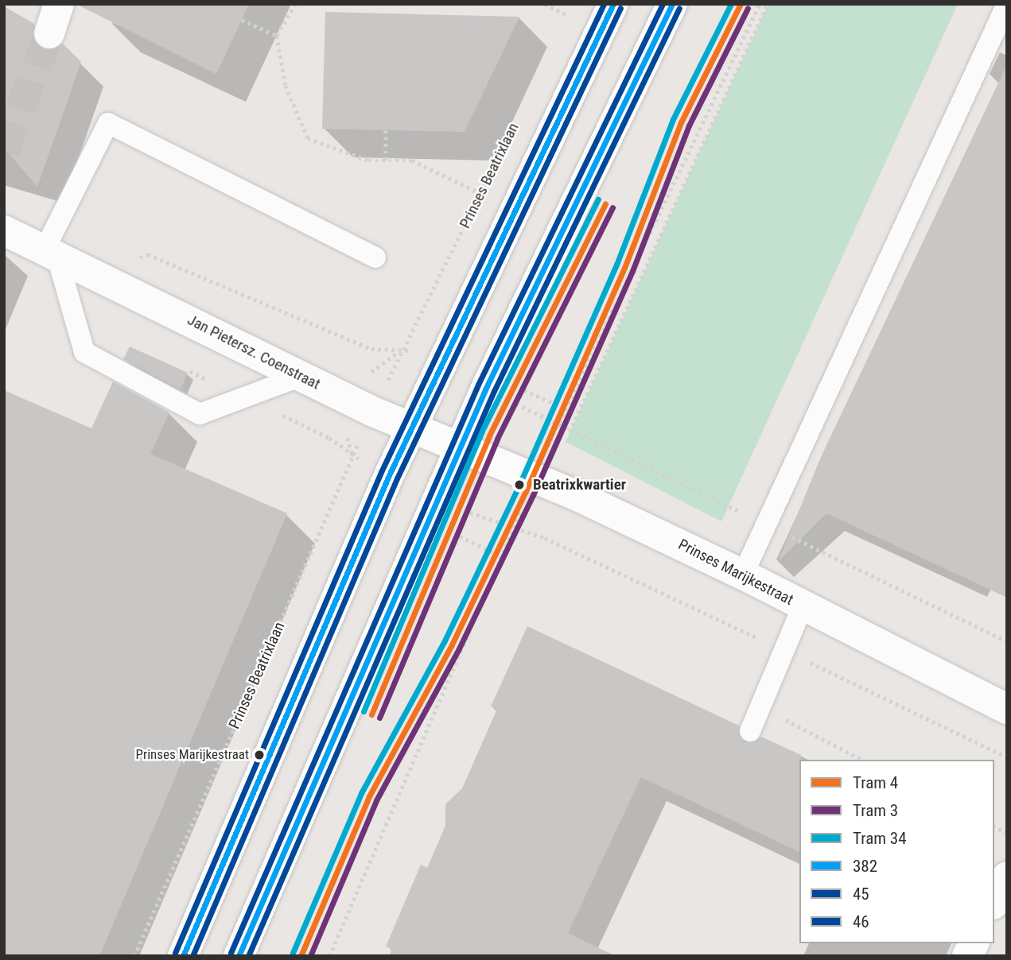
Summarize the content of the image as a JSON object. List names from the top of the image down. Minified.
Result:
{"streets":{"street":["Jan Pietersz. Coenstraat","Prinses Marijkestraat"],"path":["Prinses Beatrixlaan"]},"crossings":[["Prinses Beatrixlaan","Jan Pietersz. Coenstraat"]],"places":["Beatrixkwartier","Prinses Marijkestraat"],"lines":["tram line 4","tram line 34","transit line 382","transit line 46","tram line 3","transit line 45"],"legend":["Tram 4","Tram 3","Tram 34","382","45","46"]}
